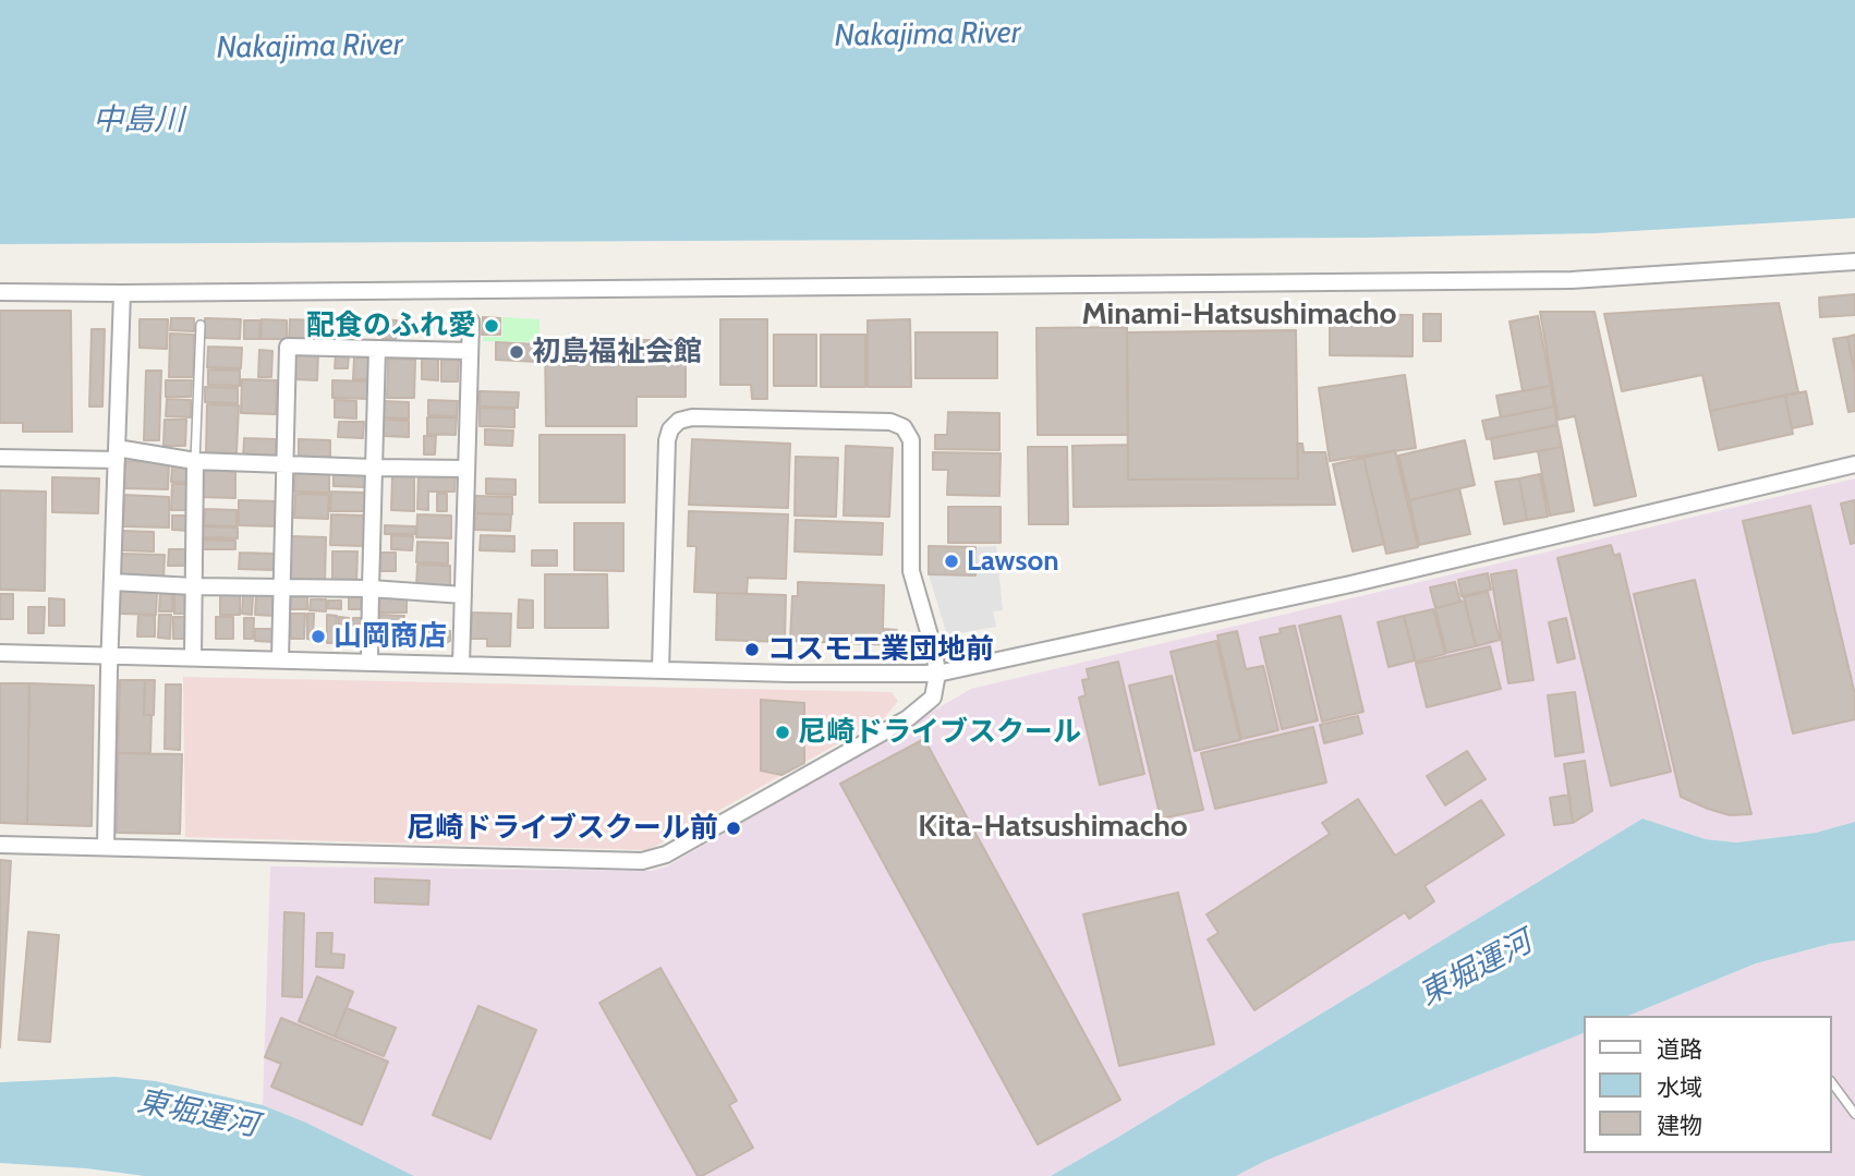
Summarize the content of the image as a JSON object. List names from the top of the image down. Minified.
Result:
{"districts":["Minami-Hatsushimacho","Kita-Hatsushimacho"],"water":["Nakajima River","中島川","東堀運河"],"places":["配食のふれ愛","初島福祉会館","Lawson","山岡商店","コスモ工業団地前","尼崎ドライブスクール","尼崎ドライブスクール前"],"legend":["道路","水域","建物"]}
